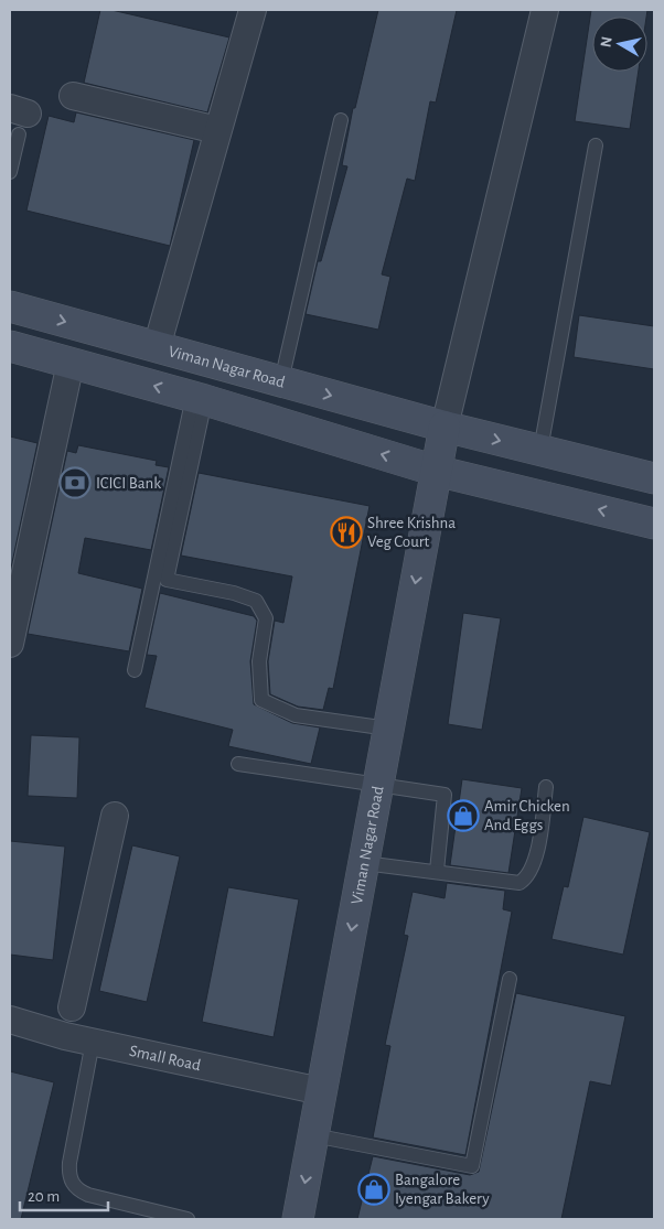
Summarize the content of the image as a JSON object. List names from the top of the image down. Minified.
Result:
{"streets":{"street":["Viman Nagar Road","Small Road"]},"crossings":[["Viman Nagar Road","Small Road"]],"places":{"bank":["ICICI Bank"],"restaurant":["Shree Krishna Veg Court"],"shop":["Amir Chicken And Eggs","Bangalore Iyengar Bakery"]},"scale_bar":"20 m","north":"left"}
